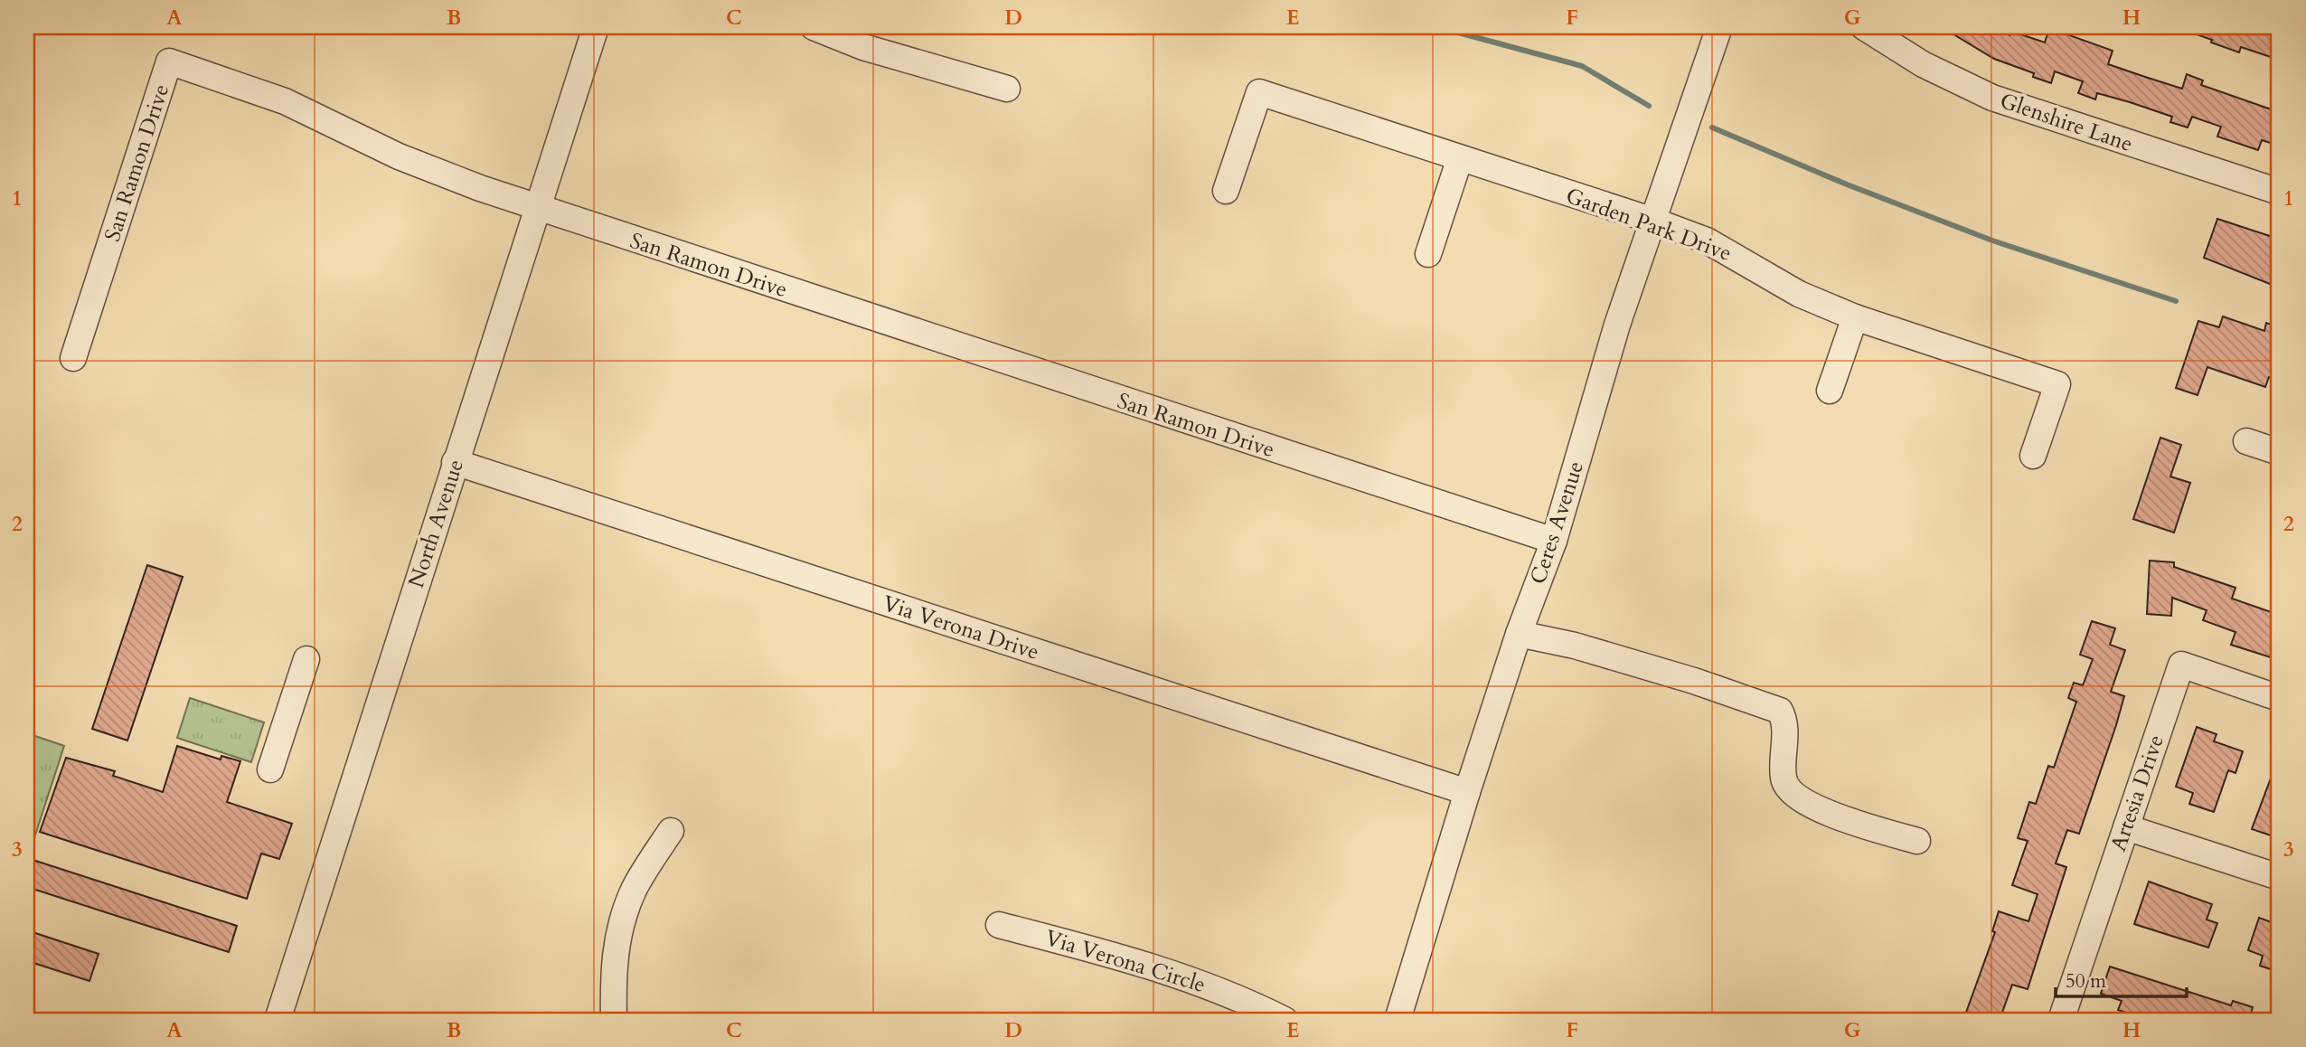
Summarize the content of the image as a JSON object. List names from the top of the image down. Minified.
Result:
{"streets":{"street":["Glenshire Lane","San Ramon Drive","Garden Park Drive","Ceres Avenue","North Avenue","Via Verona Drive","Artesia Drive","Via Verona Circle"]},"crossings":[["San Ramon Drive","Ceres Avenue"],["San Ramon Drive","North Avenue"],["Garden Park Drive","Ceres Avenue"],["Ceres Avenue","Via Verona Drive"],["North Avenue","Via Verona Drive"]],"scale_bar":"50 m","grid":{"columns":["A","B","C","D","E","F","G","H"],"rows":["1","2","3"]}}
